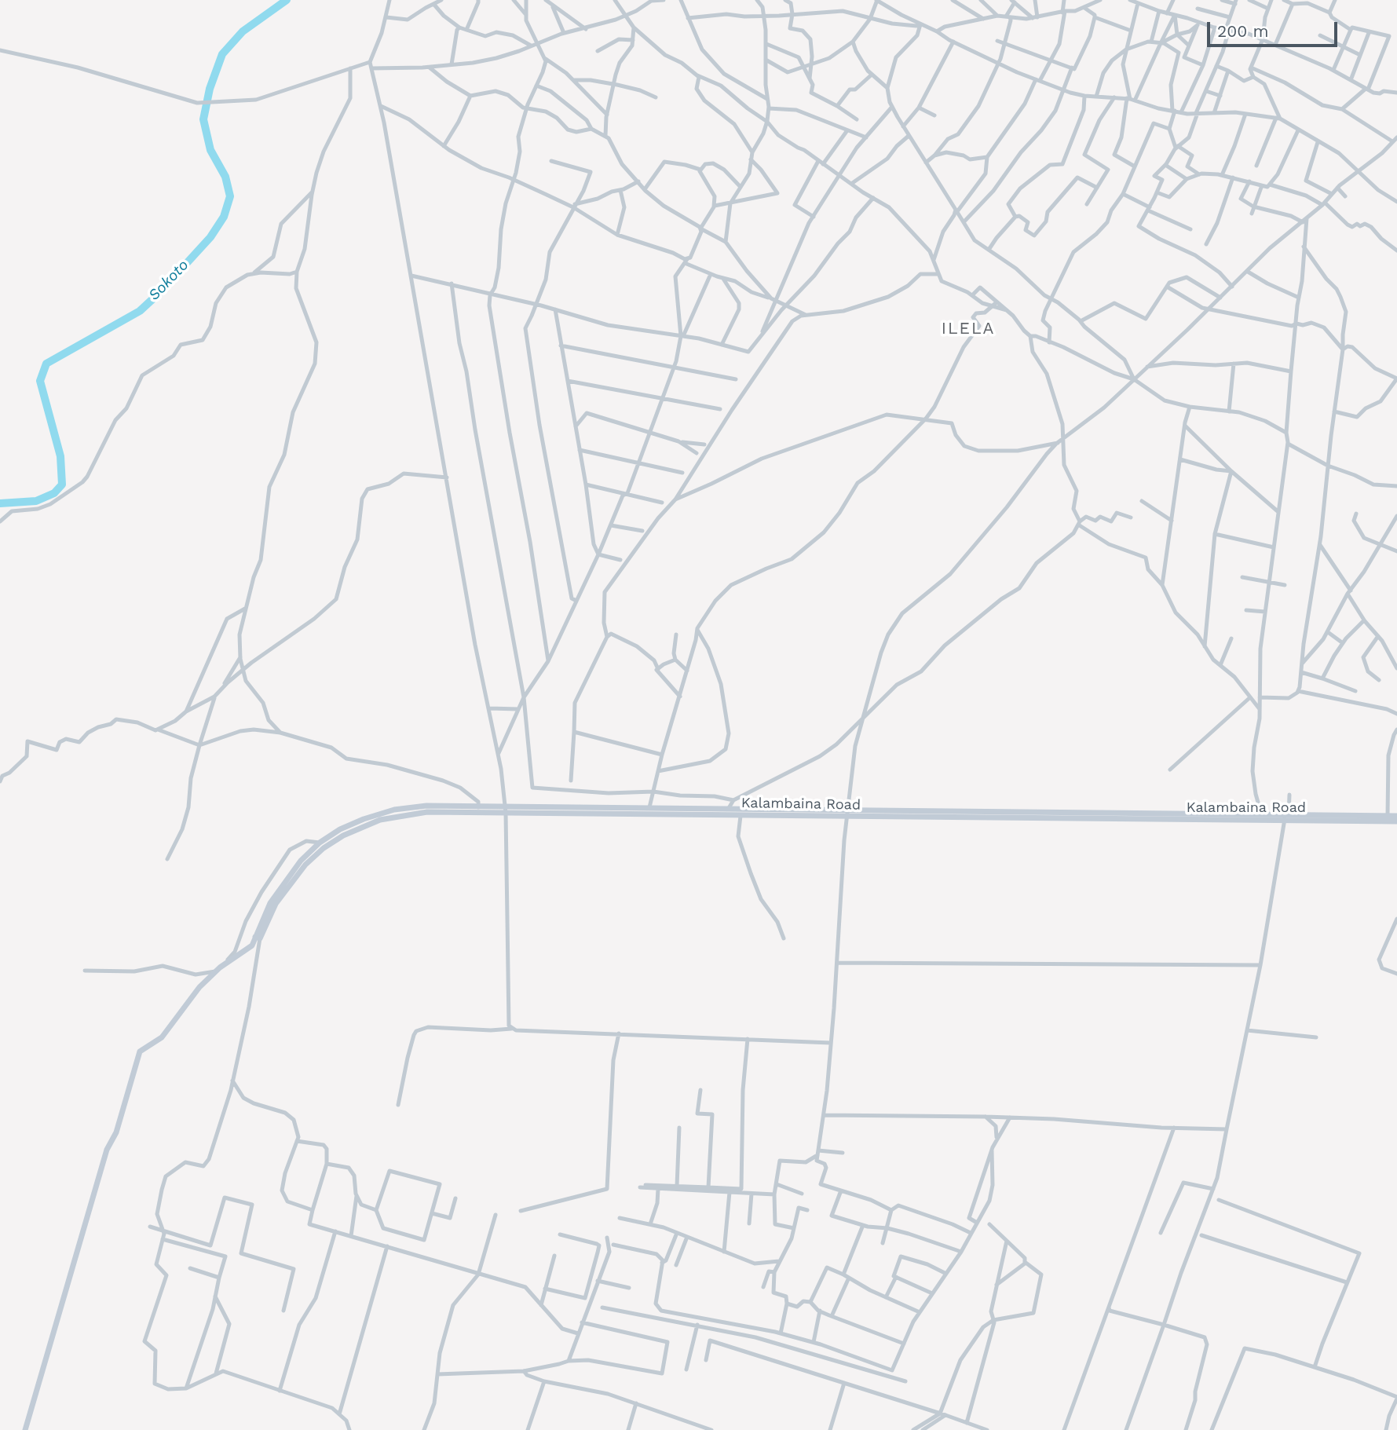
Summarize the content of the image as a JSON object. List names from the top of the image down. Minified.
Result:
{"streets":{"main road":["Kalambaina Road"]},"districts":["ILELA"],"water":["Sokoto"],"scale_bar":"200 m"}
